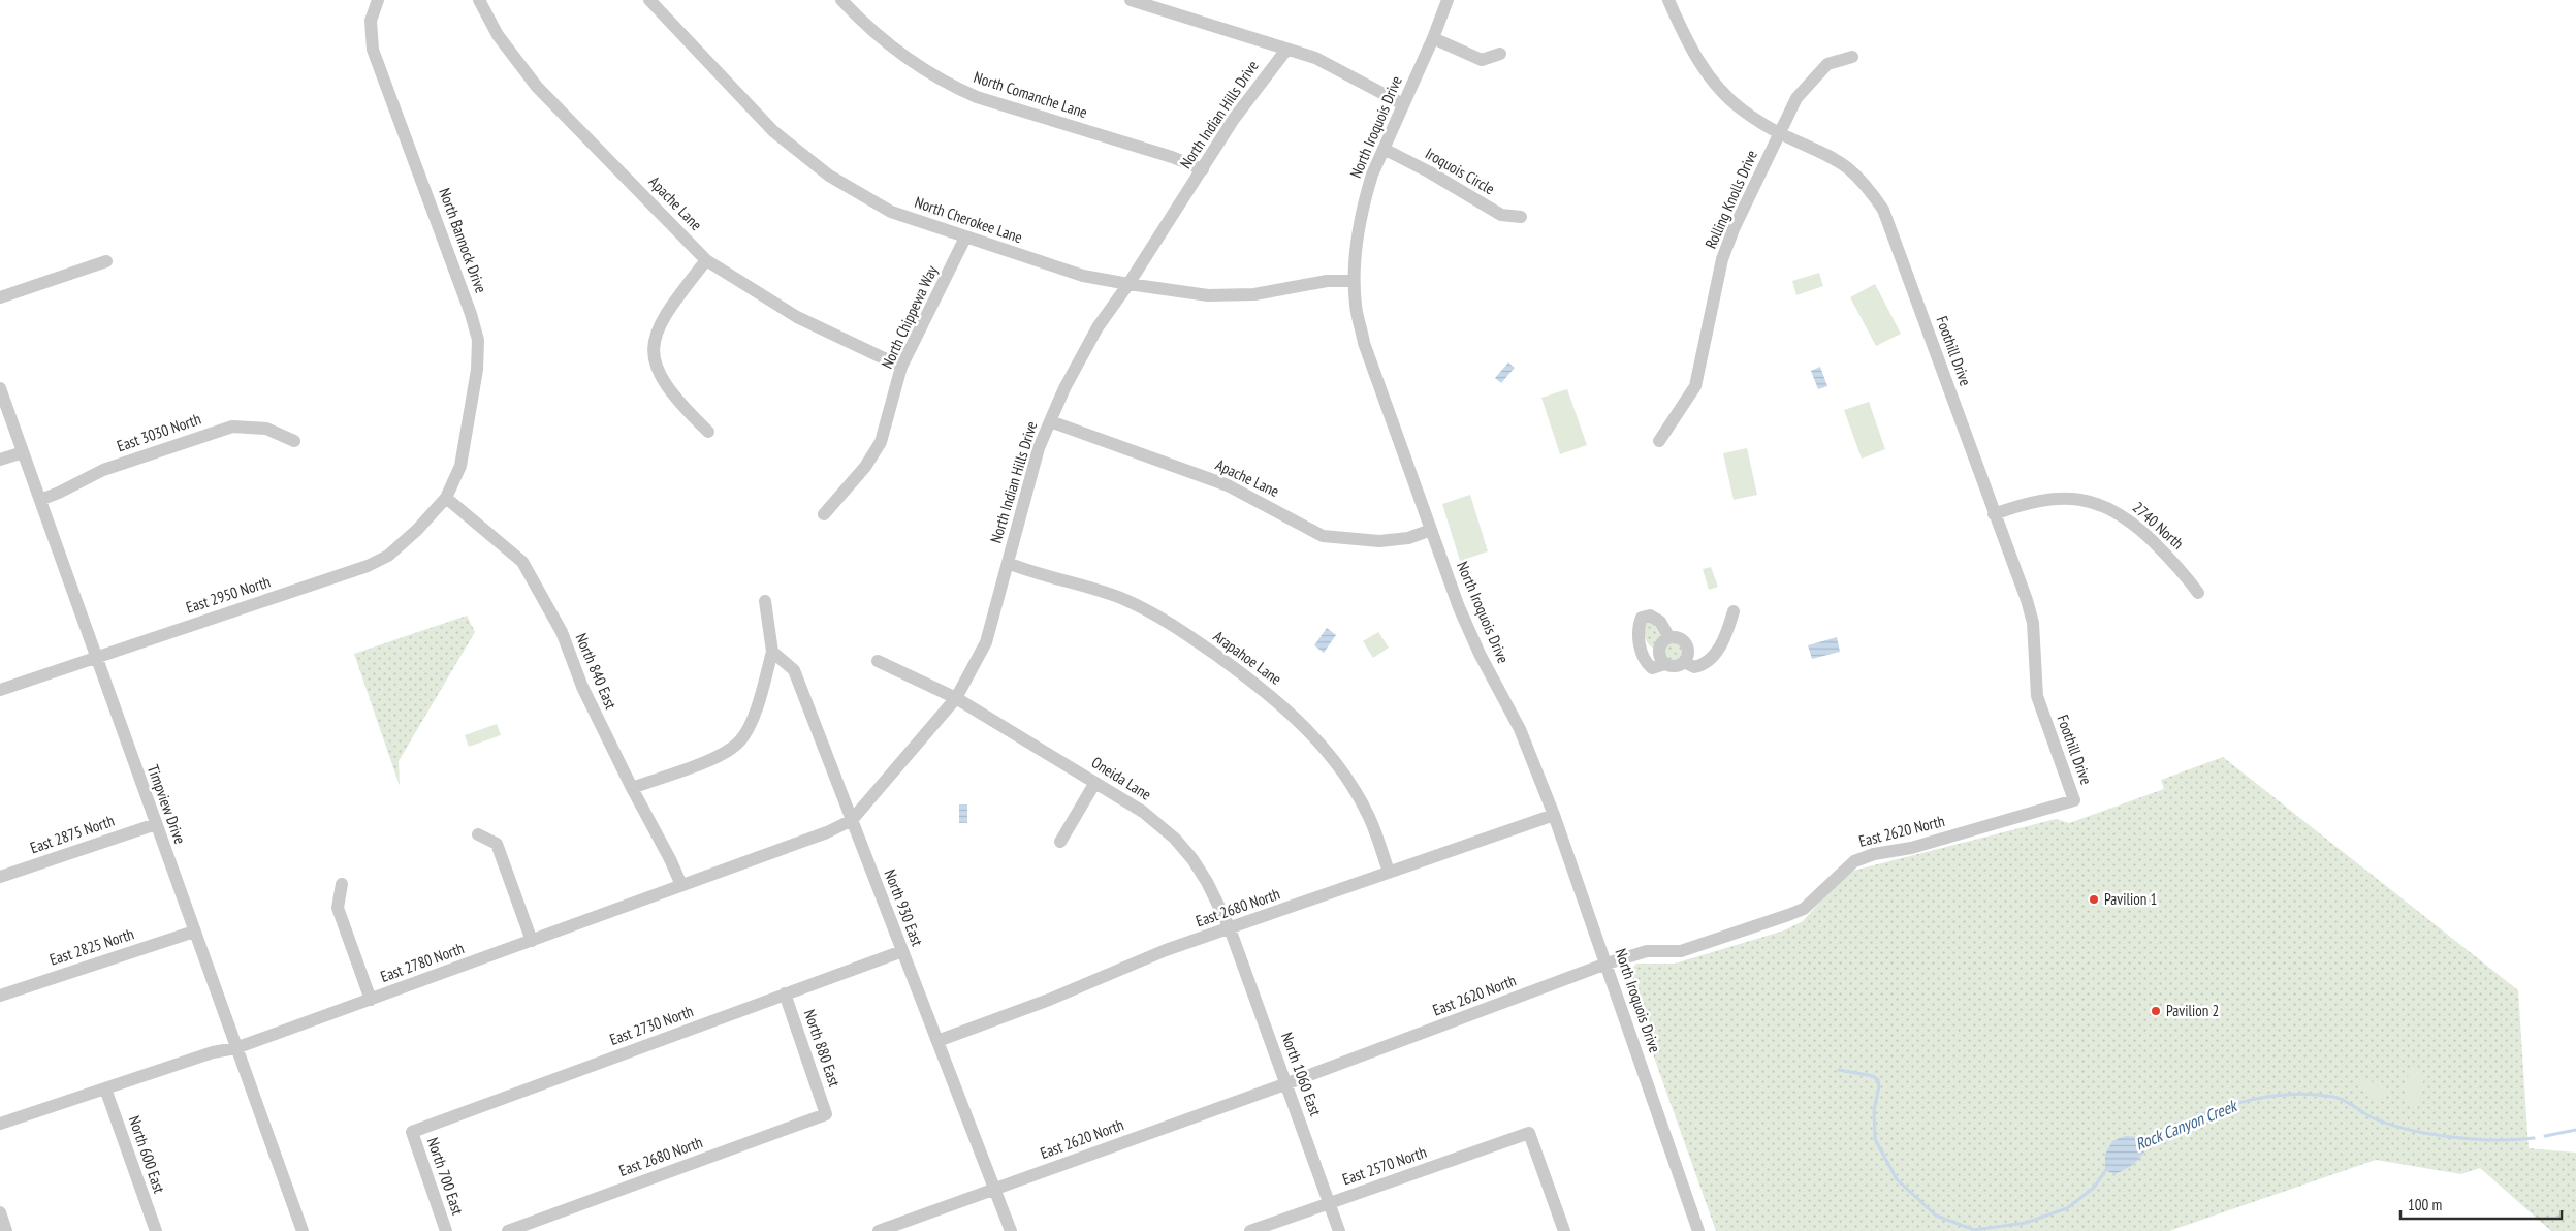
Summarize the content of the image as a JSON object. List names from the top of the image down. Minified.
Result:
{"streets":{"street":["North Comanche Lane","North Indian Hills Drive","North Iroquois Drive","Iroquois Circle","Rolling Knolls Drive","Apache Lane","North Cherokee Lane","North Bannock Drive","North Chippewa Way","Foothill Drive","East 3030 North","2740 North","East 2950 North","Arapahoe Lane","North 840 East","Oneida Lane","Timpview Drive","East 2620 North","East 2875 North","North 930 East","East 2680 North","East 2825 North","East 2780 North","East 2730 North","North 880 East","North 1060 East","North 600 East","East 2570 North","North 700 East"]},"crossings":[["North Comanche Lane","North Indian Hills Drive"],["North Indian Hills Drive","Apache Lane"],["North Indian Hills Drive","North Cherokee Lane"],["North Indian Hills Drive","Arapahoe Lane"],["North Indian Hills Drive","Oneida Lane"],["North Indian Hills Drive","North 930 East"],["North Indian Hills Drive","East 2780 North"],["North Iroquois Drive","Iroquois Circle"],["North Iroquois Drive","Apache Lane"],["North Iroquois Drive","North Cherokee Lane"],["North Iroquois Drive","East 2620 North"],["North Iroquois Drive","East 2680 North"],["Rolling Knolls Drive","Foothill Drive"],["Apache Lane","North Chippewa Way"],["North Cherokee Lane","North Chippewa Way"],["North Bannock Drive","East 2950 North"],["North Bannock Drive","North 840 East"],["Foothill Drive","2740 North"],["Foothill Drive","East 2620 North"],["East 3030 North","Timpview Drive"],["East 2950 North","North 840 East"],["East 2950 North","Timpview Drive"],["Arapahoe Lane","East 2680 North"],["North 840 East","East 2780 North"],["Oneida Lane","East 2680 North"],["Oneida Lane","North 1060 East"],["Timpview Drive","East 2875 North"],["Timpview Drive","East 2825 North"],["Timpview Drive","East 2780 North"],["East 2620 North","North 930 East"],["East 2620 North","North 1060 East"],["North 930 East","East 2680 North"],["North 930 East","East 2780 North"],["North 930 East","East 2730 North"],["East 2680 North","North 880 East"],["East 2680 North","North 1060 East"],["East 2780 North","North 600 East"],["East 2730 North","North 880 East"],["East 2730 North","North 700 East"],["North 1060 East","East 2570 North"]],"water":["Rock Canyon Creek"],"places":["Pavilion 1","Pavilion 2"],"scale_bar":"100 m"}
